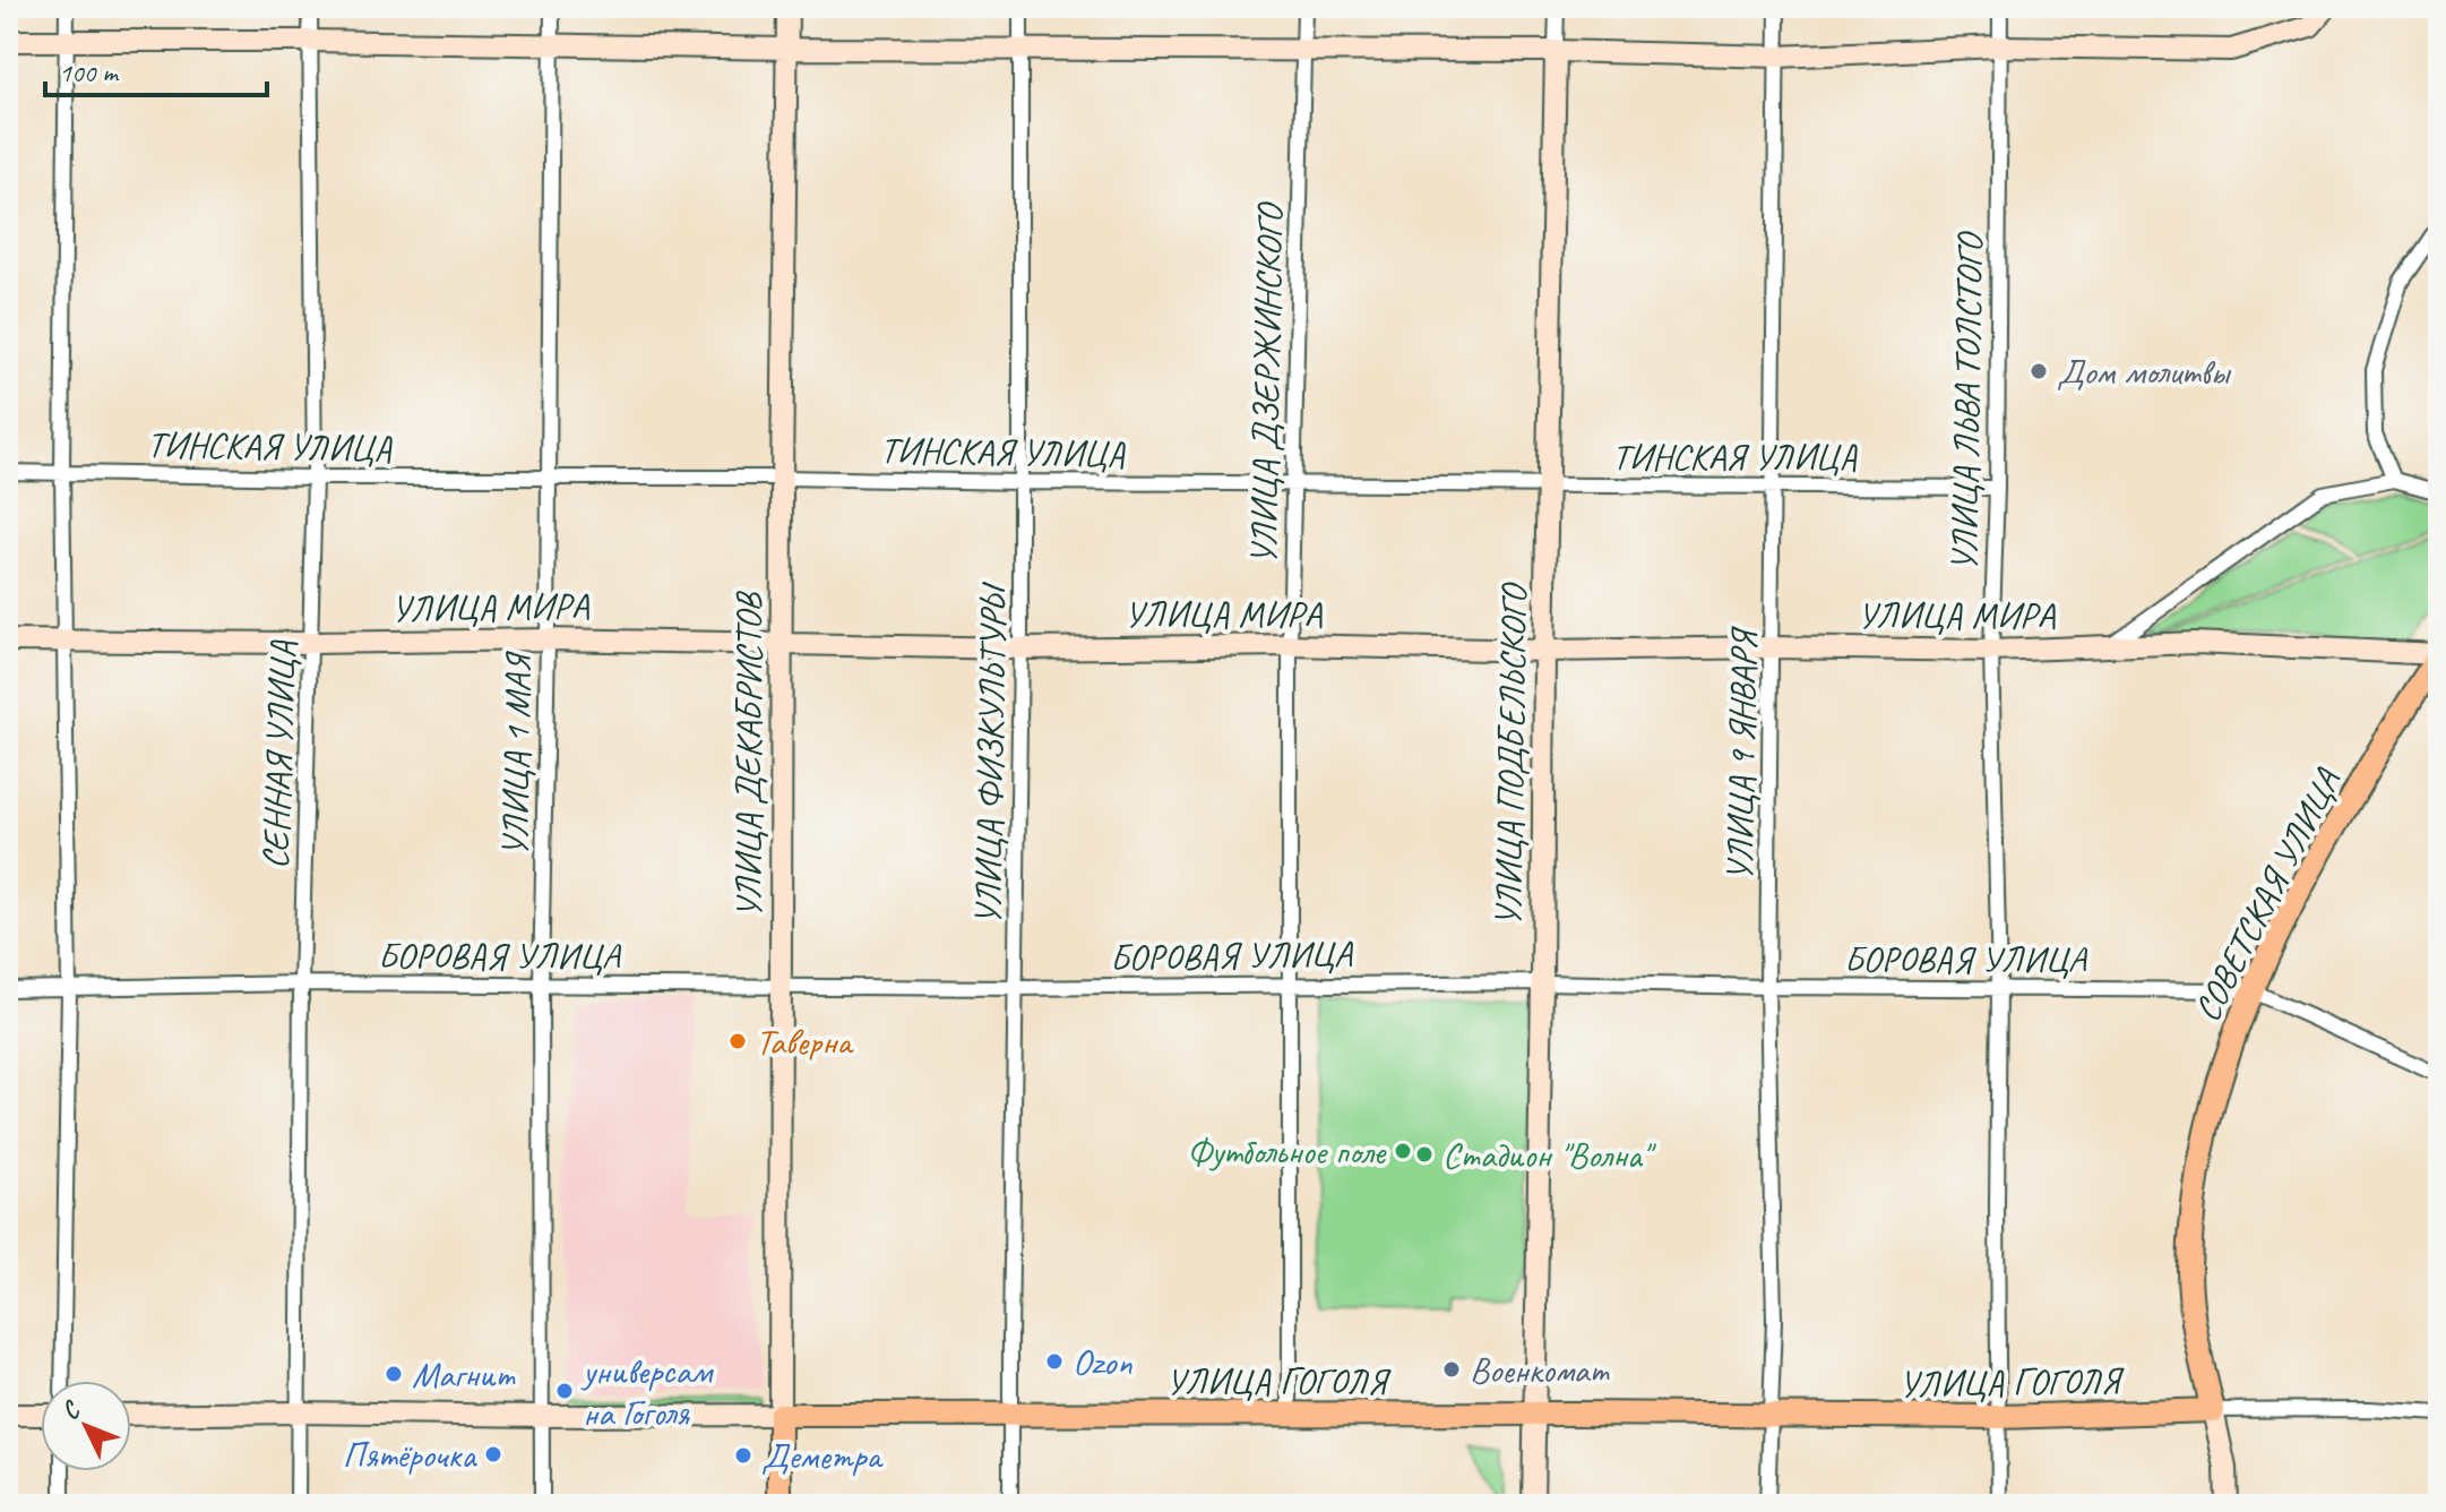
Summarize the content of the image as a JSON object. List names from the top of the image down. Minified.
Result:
{"streets":{"main road":["УЛИЦА МИРА","УЛИЦА ДЕКАБРИСТОВ","УЛИЦА ПОДБЕЛЬСКОГО","СОВЕТСКАЯ УЛИЦА","УЛИЦА ГОГОЛЯ"],"street":["УЛИЦА ДЗЕРЖИНСКОГО","УЛИЦА ЛЬВА ТОЛСТОГО","ТИНСКАЯ УЛИЦА","СЕННАЯ УЛИЦА","УЛИЦА 1 МАЯ","УЛИЦА ФИЗКУЛЬТУРЫ","УЛИЦА 9 ЯНВАРЯ","БОРОВАЯ УЛИЦА"]},"crossings":[["УЛИЦА ДЗЕРЖИНСКОГО","ТИНСКАЯ УЛИЦА"],["УЛИЦА ДЗЕРЖИНСКОГО","УЛИЦА МИРА"],["УЛИЦА ДЗЕРЖИНСКОГО","БОРОВАЯ УЛИЦА"],["УЛИЦА ДЗЕРЖИНСКОГО","УЛИЦА ГОГОЛЯ"],["УЛИЦА ЛЬВА ТОЛСТОГО","ТИНСКАЯ УЛИЦА"],["УЛИЦА ЛЬВА ТОЛСТОГО","УЛИЦА МИРА"],["УЛИЦА ЛЬВА ТОЛСТОГО","БОРОВАЯ УЛИЦА"],["УЛИЦА ЛЬВА ТОЛСТОГО","УЛИЦА ГОГОЛЯ"],["ТИНСКАЯ УЛИЦА","СЕННАЯ УЛИЦА"],["ТИНСКАЯ УЛИЦА","УЛИЦА 1 МАЯ"],["ТИНСКАЯ УЛИЦА","УЛИЦА ДЕКАБРИСТОВ"],["ТИНСКАЯ УЛИЦА","УЛИЦА ФИЗКУЛЬТУРЫ"],["ТИНСКАЯ УЛИЦА","УЛИЦА ПОДБЕЛЬСКОГО"],["ТИНСКАЯ УЛИЦА","УЛИЦА 9 ЯНВАРЯ"],["УЛИЦА МИРА","СЕННАЯ УЛИЦА"],["УЛИЦА МИРА","УЛИЦА 1 МАЯ"],["УЛИЦА МИРА","УЛИЦА ДЕКАБРИСТОВ"],["УЛИЦА МИРА","УЛИЦА ФИЗКУЛЬТУРЫ"],["УЛИЦА МИРА","УЛИЦА ПОДБЕЛЬСКОГО"],["УЛИЦА МИРА","УЛИЦА 9 ЯНВАРЯ"],["УЛИЦА МИРА","СОВЕТСКАЯ УЛИЦА"],["СЕННАЯ УЛИЦА","БОРОВАЯ УЛИЦА"],["СЕННАЯ УЛИЦА","УЛИЦА ГОГОЛЯ"],["УЛИЦА 1 МАЯ","БОРОВАЯ УЛИЦА"],["УЛИЦА 1 МАЯ","УЛИЦА ГОГОЛЯ"],["УЛИЦА ДЕКАБРИСТОВ","БОРОВАЯ УЛИЦА"],["УЛИЦА ДЕКАБРИСТОВ","УЛИЦА ГОГОЛЯ"],["УЛИЦА ФИЗКУЛЬТУРЫ","БОРОВАЯ УЛИЦА"],["УЛИЦА ФИЗКУЛЬТУРЫ","УЛИЦА ГОГОЛЯ"],["УЛИЦА ПОДБЕЛЬСКОГО","БОРОВАЯ УЛИЦА"],["УЛИЦА ПОДБЕЛЬСКОГО","УЛИЦА ГОГОЛЯ"],["УЛИЦА 9 ЯНВАРЯ","БОРОВАЯ УЛИЦА"],["УЛИЦА 9 ЯНВАРЯ","УЛИЦА ГОГОЛЯ"],["СОВЕТСКАЯ УЛИЦА","БОРОВАЯ УЛИЦА"],["СОВЕТСКАЯ УЛИЦА","УЛИЦА ГОГОЛЯ"]],"places":["Дом молитвы","Таверна","Футбольное поле","Стадион \"Волна\"","Ozon","Военкомат","Магнит","универсам на Гоголя","Пятёрочка","Деметра"],"scale_bar":"100 m","north":"top left"}
